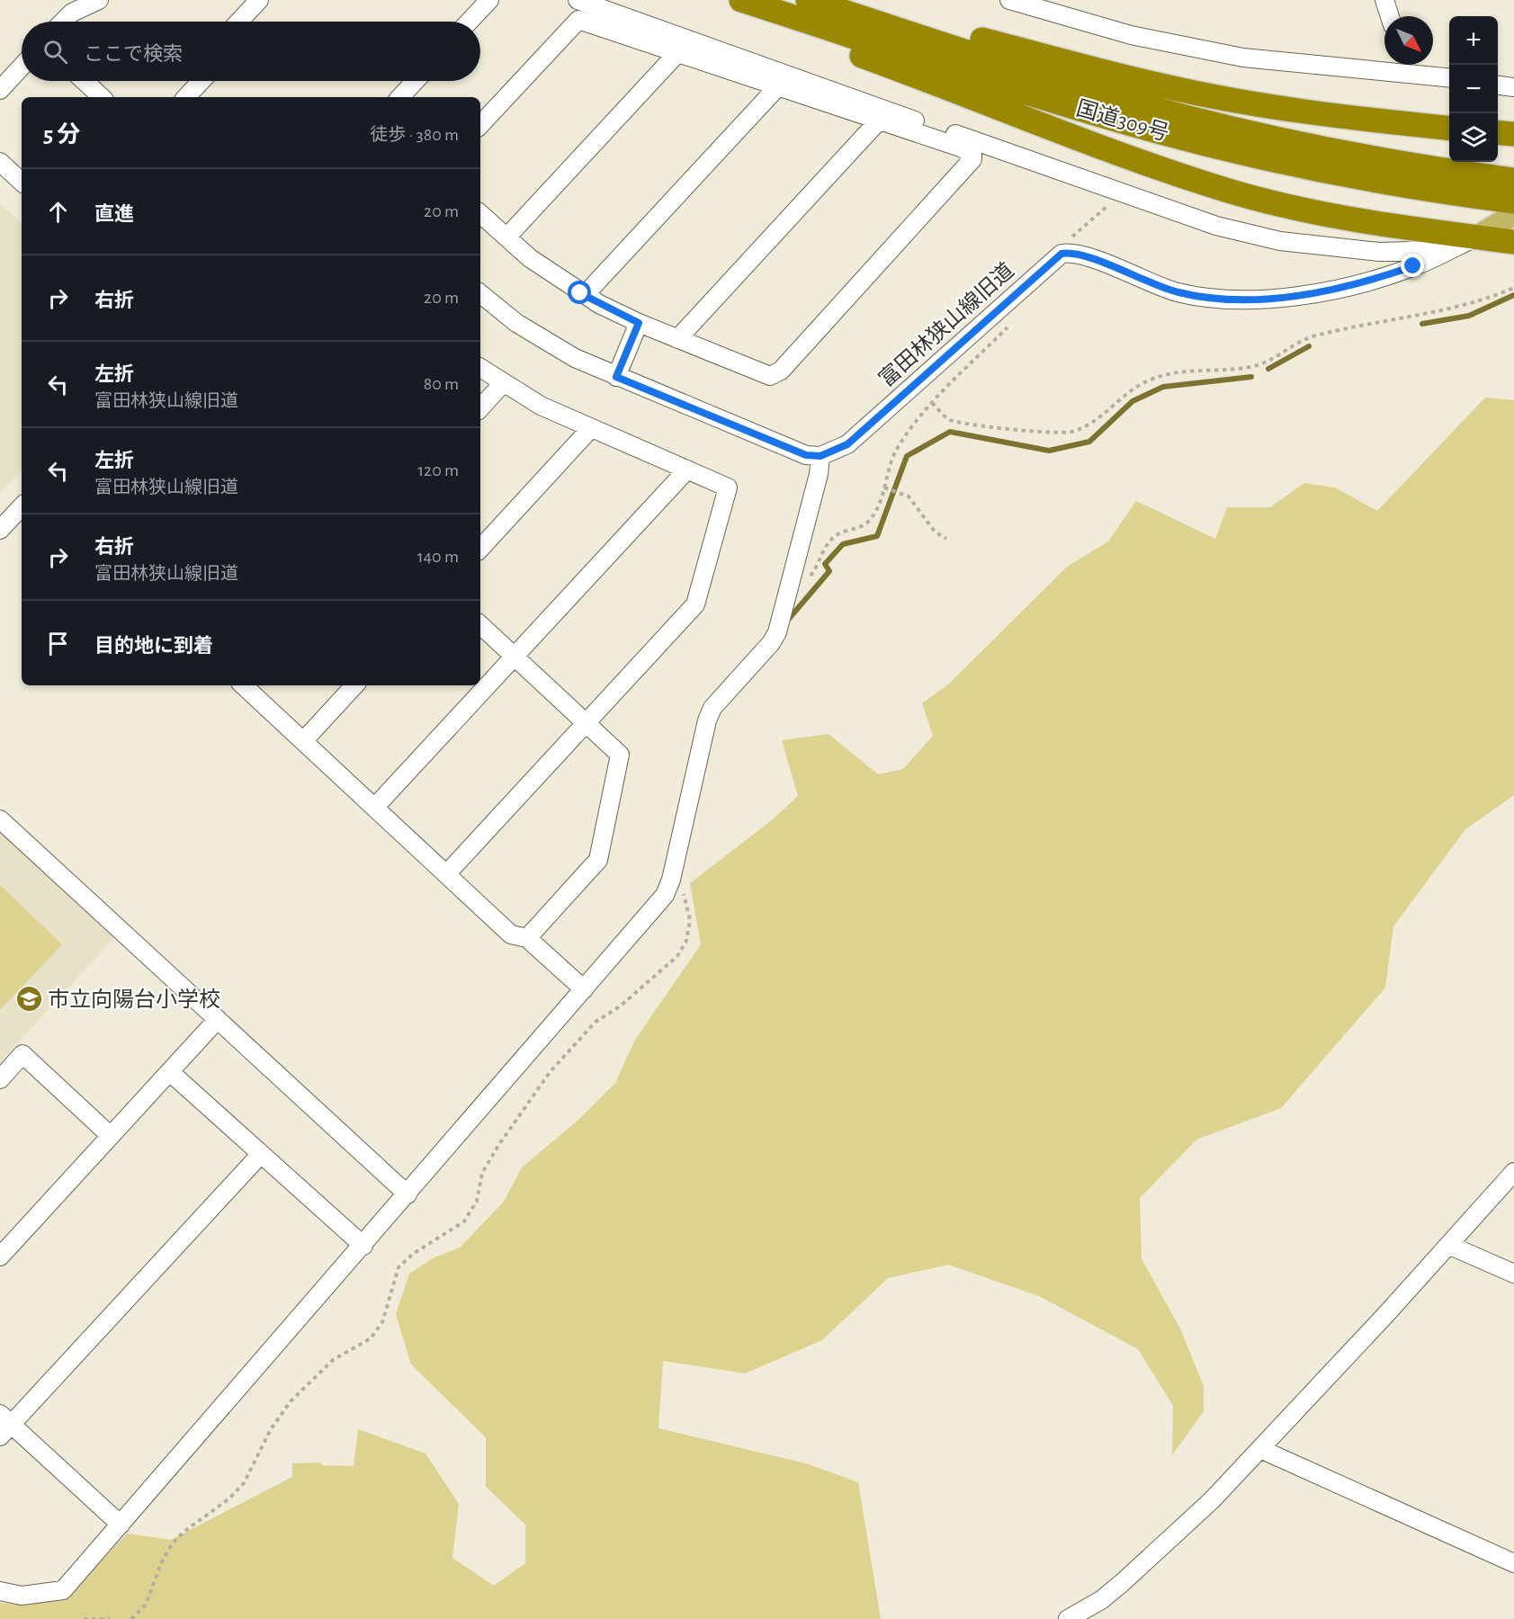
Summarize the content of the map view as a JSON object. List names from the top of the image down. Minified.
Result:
{"streets":{"highway":["国道309号"],"street":["富田林狭山線旧道"]},"places":{"school or university":["市立向陽台小学校"]},"north":"bottom right","page":{"map_buttons":["+","−"],"search":"ここで検索","heading":["5 分","徒歩 · 380 m"],"list":[["直進","20 m"],["右折","20 m"],["左折","富田林狭山線旧道","80 m"],["左折","富田林狭山線旧道","120 m"],["右折","富田林狭山線旧道","140 m"],"目的地に到着"]}}
